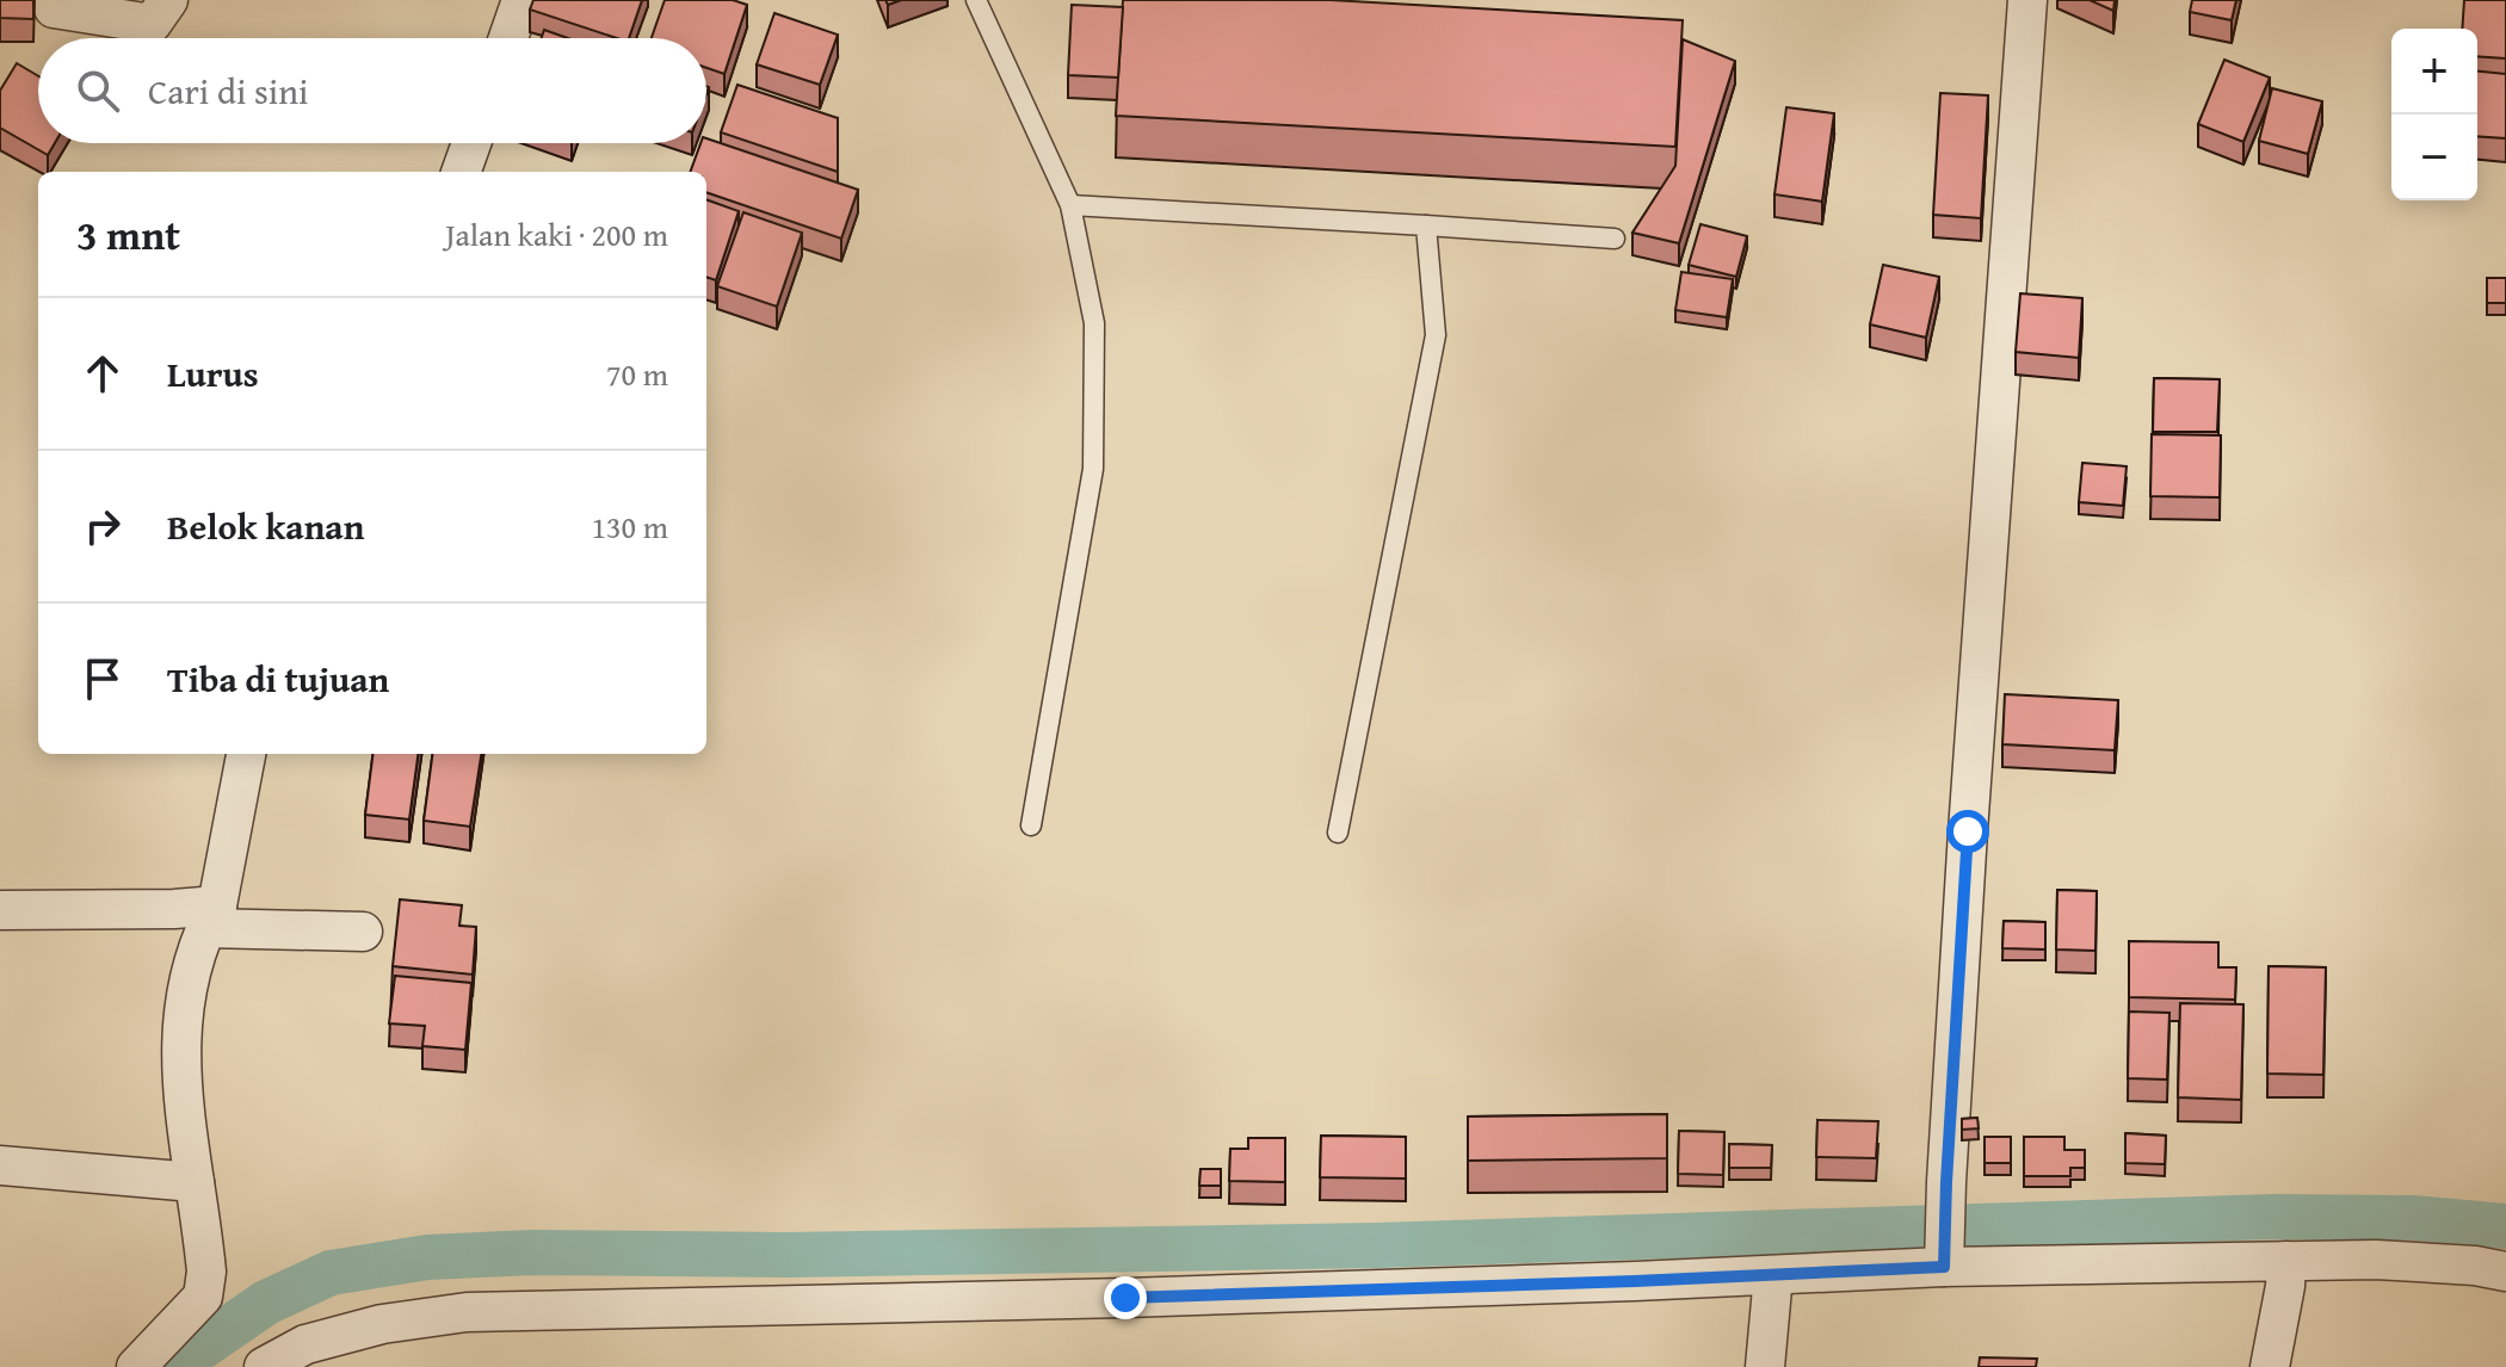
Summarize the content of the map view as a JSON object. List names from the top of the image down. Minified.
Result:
{"page":{"map_buttons":["+","−"],"search":"Cari di sini","heading":["3 mnt","Jalan kaki · 200 m"],"list":[["Lurus","70 m"],["Belok kanan","130 m"],"Tiba di tujuan"]}}
